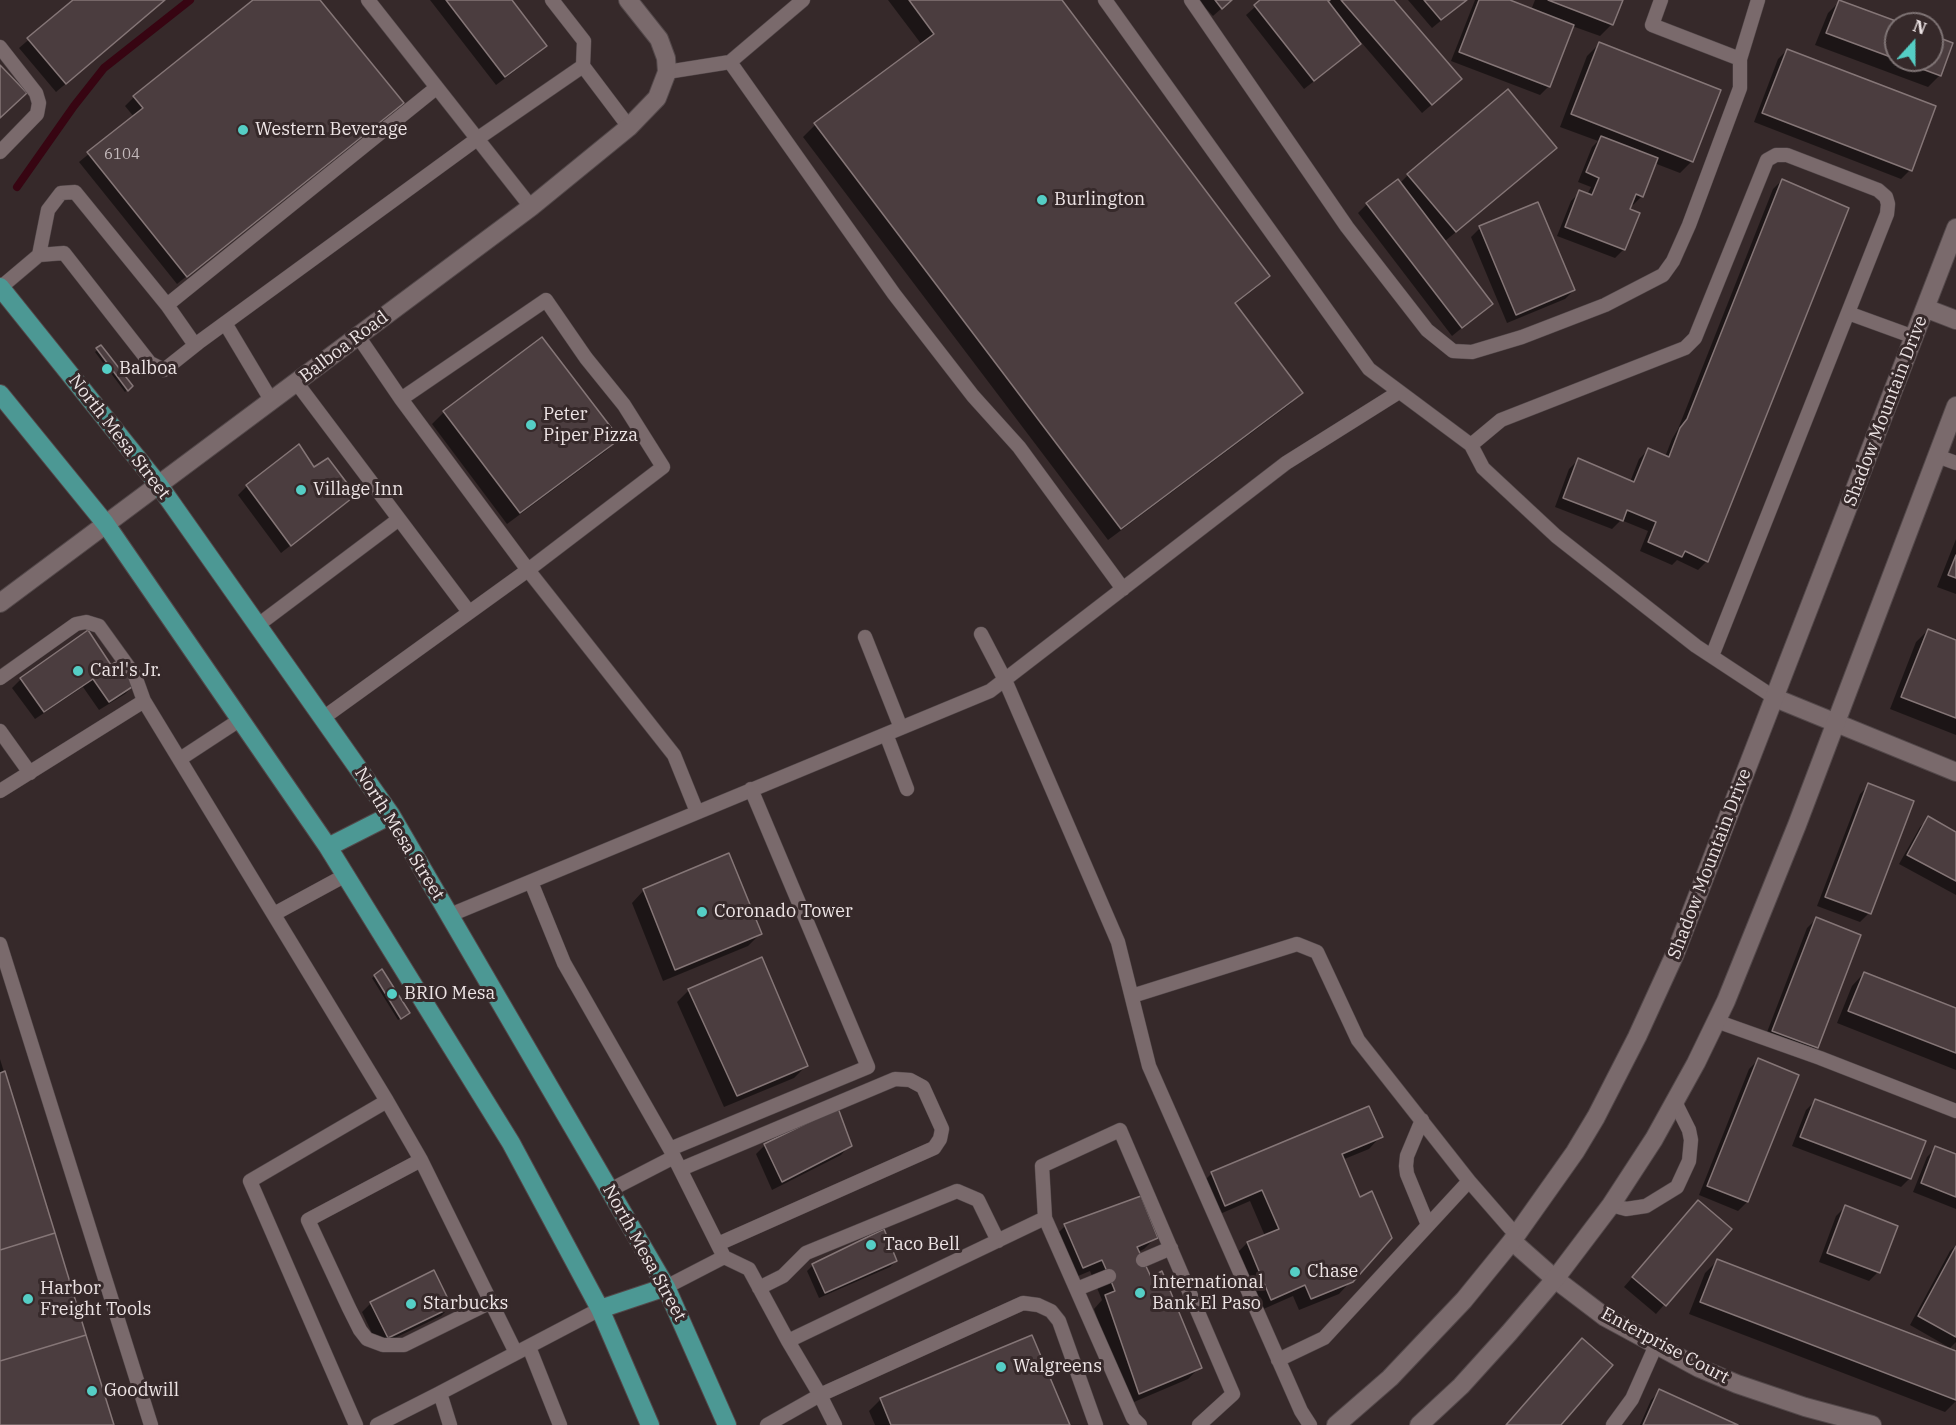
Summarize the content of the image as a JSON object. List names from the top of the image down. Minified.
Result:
{"streets":{"main road":["Balboa Road","Shadow Mountain Drive","North Mesa Street","Enterprise Court"]},"crossings":[["Balboa Road","North Mesa Street"],["Shadow Mountain Drive","Enterprise Court"]],"places":["Western Beverage","Burlington","Balboa","Peter Piper Pizza","Village Inn","Carl's Jr.","Coronado Tower","BRIO Mesa","Taco Bell","Chase","International Bank El Paso","Harbor Freight Tools","Starbucks","Walgreens","Goodwill"],"house_numbers":["6104"],"north":"top"}
